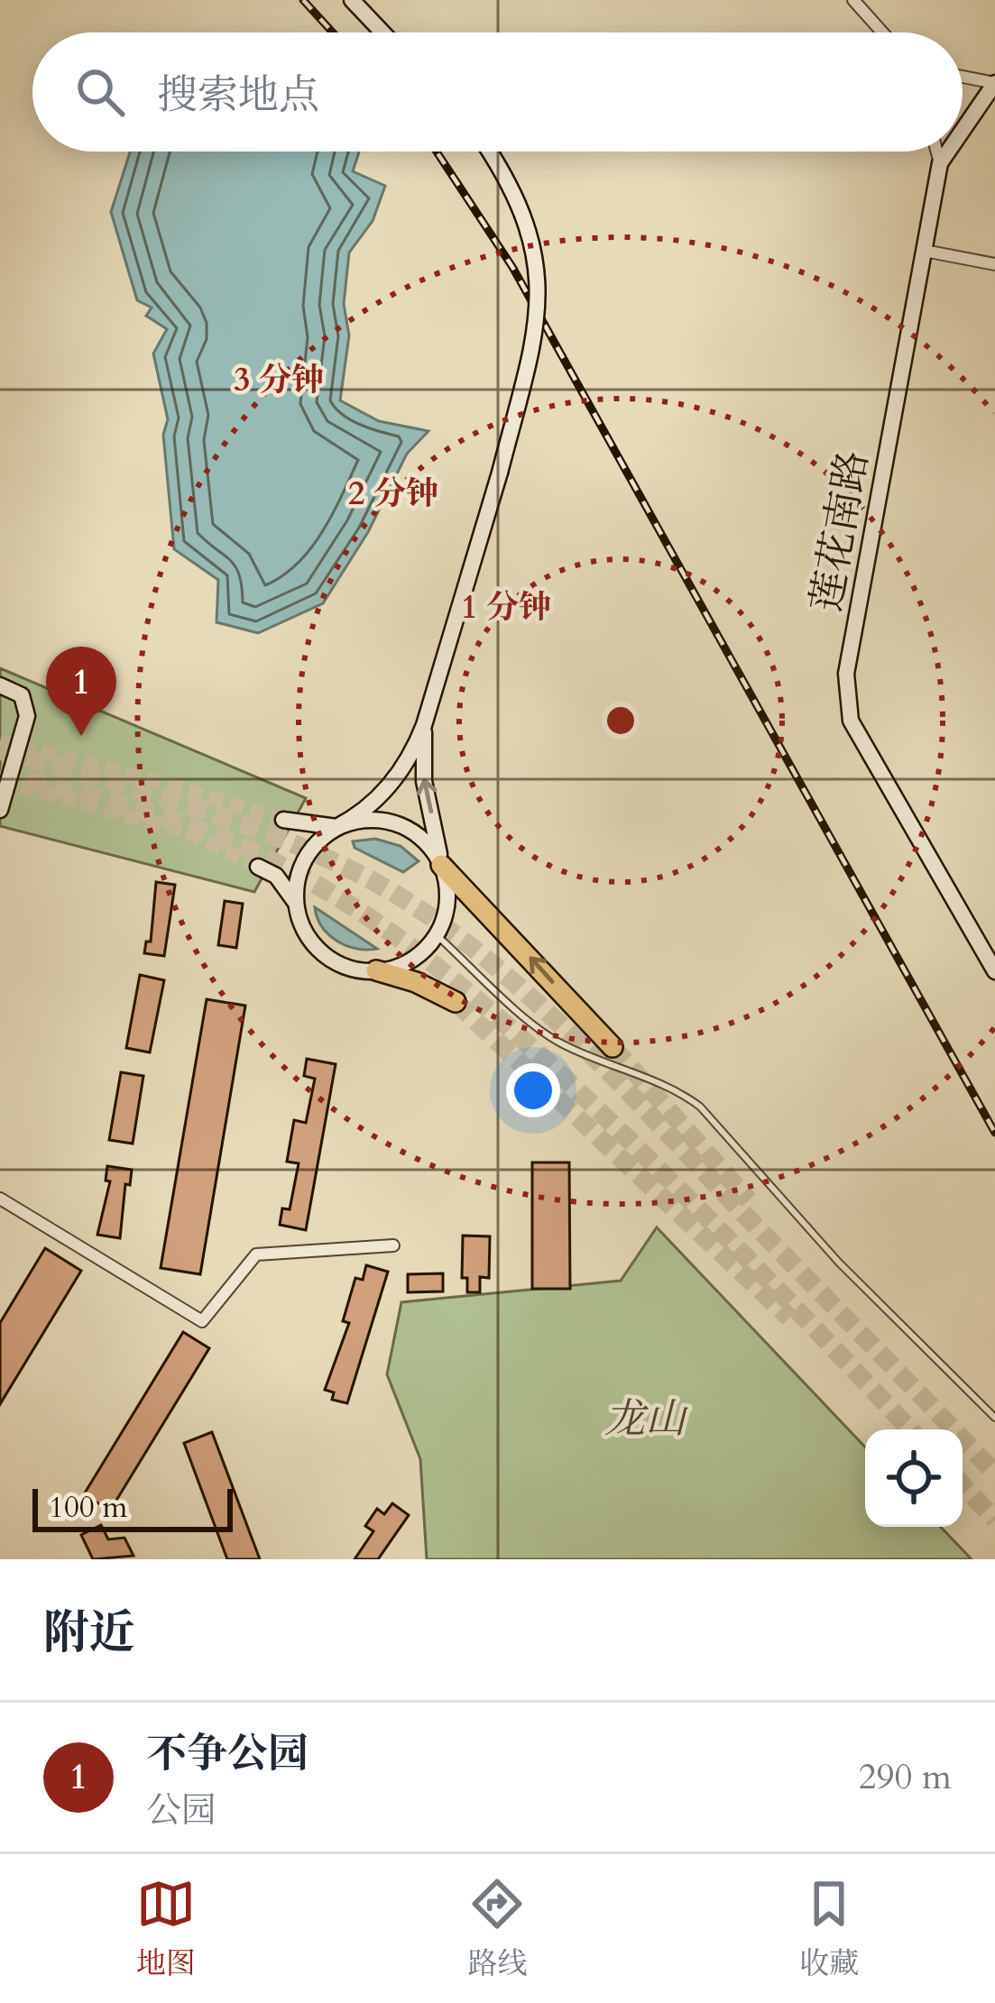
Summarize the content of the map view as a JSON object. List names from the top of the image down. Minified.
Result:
{"streets":{"street":["莲花南路"]},"parks":["龙山"],"scale_bar":"100 m","page":{"search":"搜索地点","pins":"1","scale":"100 m","heading":"附近","list":[{"mark":"1","name":"不争公园","note":"公园","value":"290 m"}],"nav":["地图","路线","收藏"]},"rings":["3 分钟","2 分钟","1 分钟"]}
